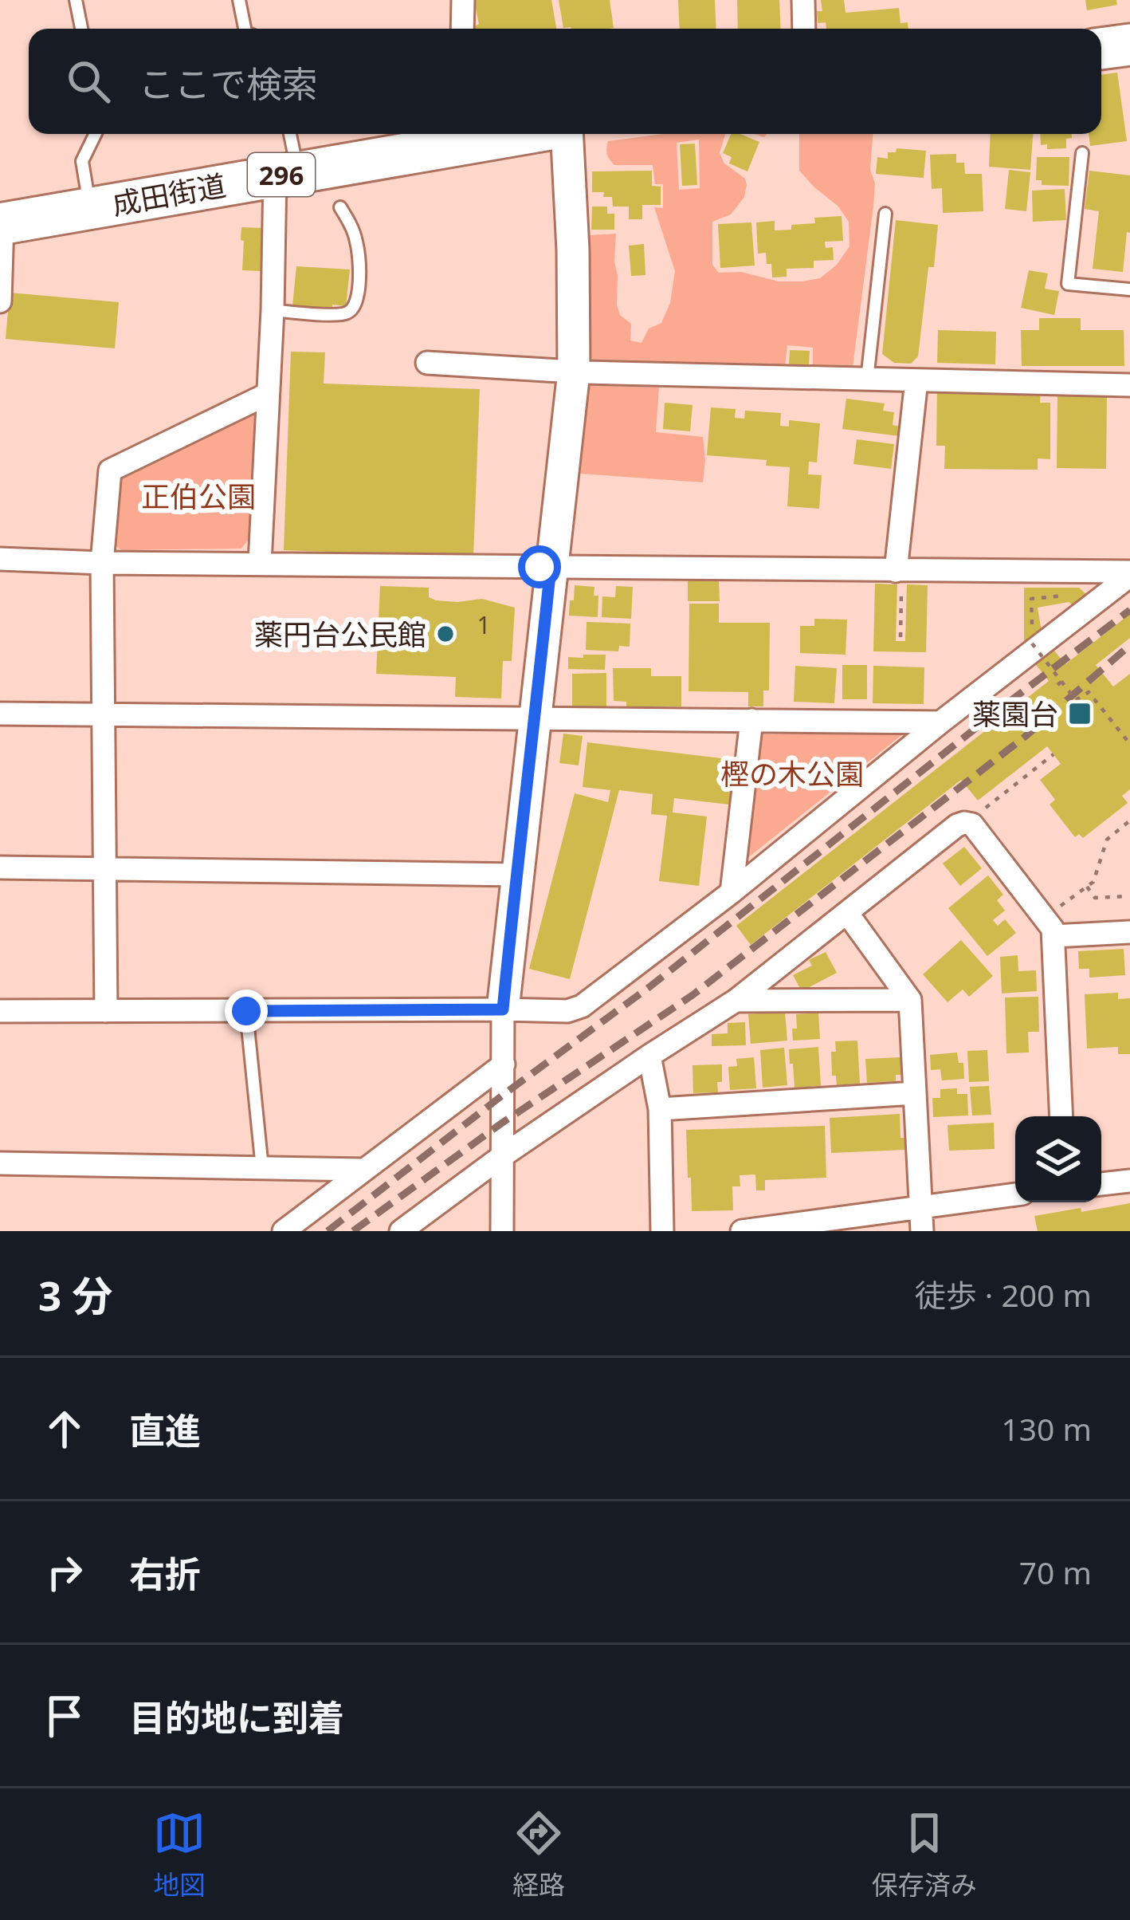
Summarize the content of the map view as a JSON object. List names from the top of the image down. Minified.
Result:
{"streets":{"highway":["296","成田街道"]},"parks":["正伯公園","樫の木公園"],"places":{"other":["薬円台公民館"],"transit":["薬園台"]},"house_numbers":["1"],"page":{"search":"ここで検索","heading":["3 分","徒歩 · 200 m"],"list":[["直進","130 m"],["右折","70 m"],"目的地に到着"],"nav":["地図","経路","保存済み"]}}
